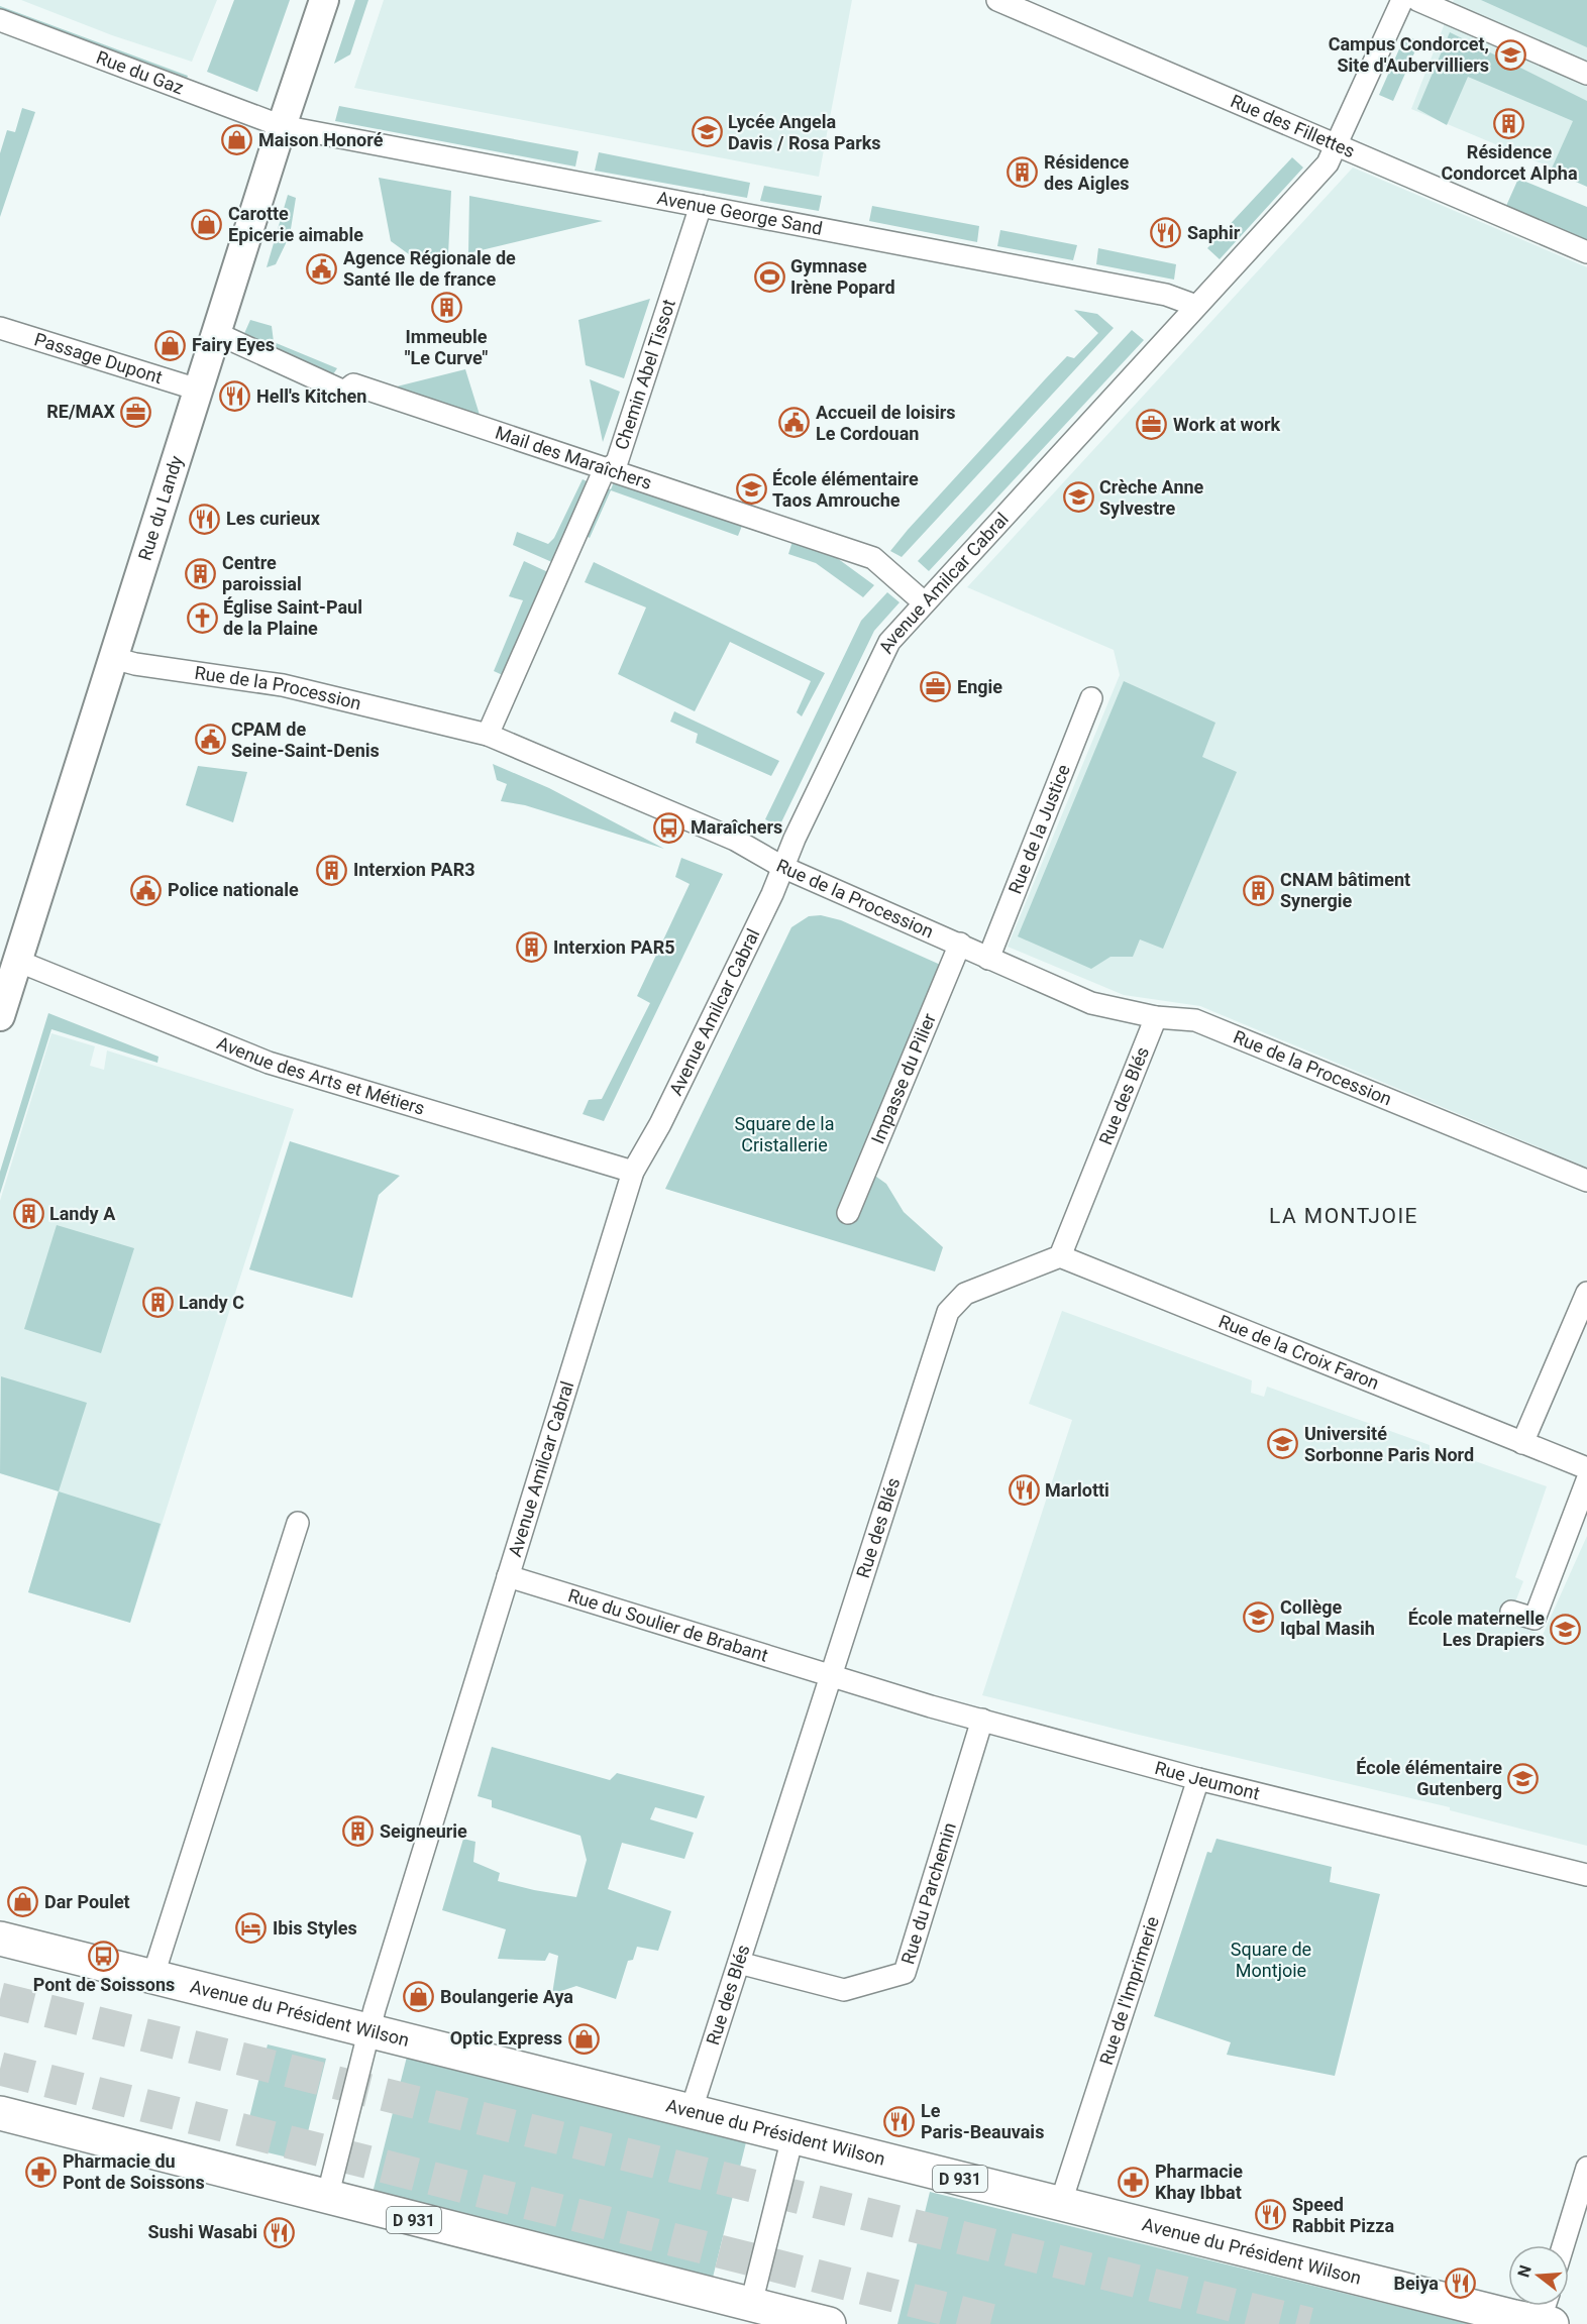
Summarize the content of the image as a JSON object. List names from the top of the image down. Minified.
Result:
{"streets":{"main road":["Rue du Landy","Avenue du Président Wilson","D 931"],"street":["Rue du Gaz","Rue des Fillettes","Avenue George Sand","Passage Dupont","Chemin Abel Tissot","Mail des Maraîchers","Avenue Amilcar Cabral","Rue de la Procession","Rue de la Justice","Avenue des Arts et Métiers","Impasse du Pilier","Rue des Blés","Rue de la Croix Faron","Rue du Soulier de Brabant","Rue Jeumont","Rue du Parchemin","Rue de l'Imprimerie"]},"crossings":[["Rue du Gaz","Avenue George Sand"],["Rue du Gaz","Rue du Landy"],["Rue des Fillettes","Avenue Amilcar Cabral"],["Avenue George Sand","Chemin Abel Tissot"],["Avenue George Sand","Rue du Landy"],["Avenue George Sand","Avenue Amilcar Cabral"],["Passage Dupont","Rue du Landy"],["Chemin Abel Tissot","Mail des Maraîchers"],["Chemin Abel Tissot","Rue de la Procession"],["Mail des Maraîchers","Rue du Landy"],["Mail des Maraîchers","Avenue Amilcar Cabral"],["Rue du Landy","Rue de la Procession"],["Rue du Landy","Avenue des Arts et Métiers"],["Avenue Amilcar Cabral","Rue de la Procession"],["Avenue Amilcar Cabral","Avenue des Arts et Métiers"],["Avenue Amilcar Cabral","Rue du Soulier de Brabant"],["Avenue Amilcar Cabral","Avenue du Président Wilson"],["Avenue Amilcar Cabral","D 931"],["Rue de la Procession","Rue de la Justice"],["Rue de la Procession","Impasse du Pilier"],["Rue de la Procession","Rue des Blés"],["Rue des Blés","Rue de la Croix Faron"],["Rue des Blés","Rue du Soulier de Brabant"],["Rue des Blés","Rue Jeumont"],["Rue des Blés","Rue du Parchemin"],["Rue des Blés","Avenue du Président Wilson"],["Rue du Soulier de Brabant","Rue Jeumont"],["Rue Jeumont","Rue du Parchemin"],["Rue Jeumont","Rue de l'Imprimerie"],["Rue de l'Imprimerie","Avenue du Président Wilson"]],"districts":["LA MONTJOIE"],"parks":["Square de la Cristallerie","Square de Montjoie"],"places":{"school or university":["Campus Condorcet, Site d'Aubervilliers","Lycée Angela Davis / Rosa Parks","École élémentaire Taos Amrouche","Crèche Anne Sylvestre","Université Sorbonne Paris Nord","Collège Iqbal Masih","École maternelle Les Drapiers","École élémentaire Gutenberg"],"building":["Résidence Condorcet Alpha","Résidence des Aigles","Immeuble \"Le Curve\"","Centre paroissial","Interxion PAR3","CNAM bâtiment Synergie","Interxion PAR5","Landy A","Landy C","Seigneurie"],"shop":["Maison Honoré","Carotte Epicerie aimable","Fairy Eyes","Dar Poulet","Boulangerie Aya","Optic Express"],"restaurant":["Saphir","Hell's Kitchen","Les curieux","Marlotti","Le Paris-Beauvais","Speed Rabbit Pizza","Sushi Wasabi","Beiya"],"public building":["Agence Régionale de Santé Ile de france","Accueil de loisirs Le Cordouan","CPAM de Seine-Saint-Denis","Police nationale"],"sports":["Gymnase Irène Popard"],"office":["RE/MAX","Work at work","Engie"],"church":["Église Saint-Paul de la Plaine"],"bus stop":["Maraîchers","Pont de Soissons"],"hotel":["Ibis Styles"],"pharmacy":["Pharmacie du Pont de Soissons","Pharmacie Khay Ibbat"]},"north":"left"}
